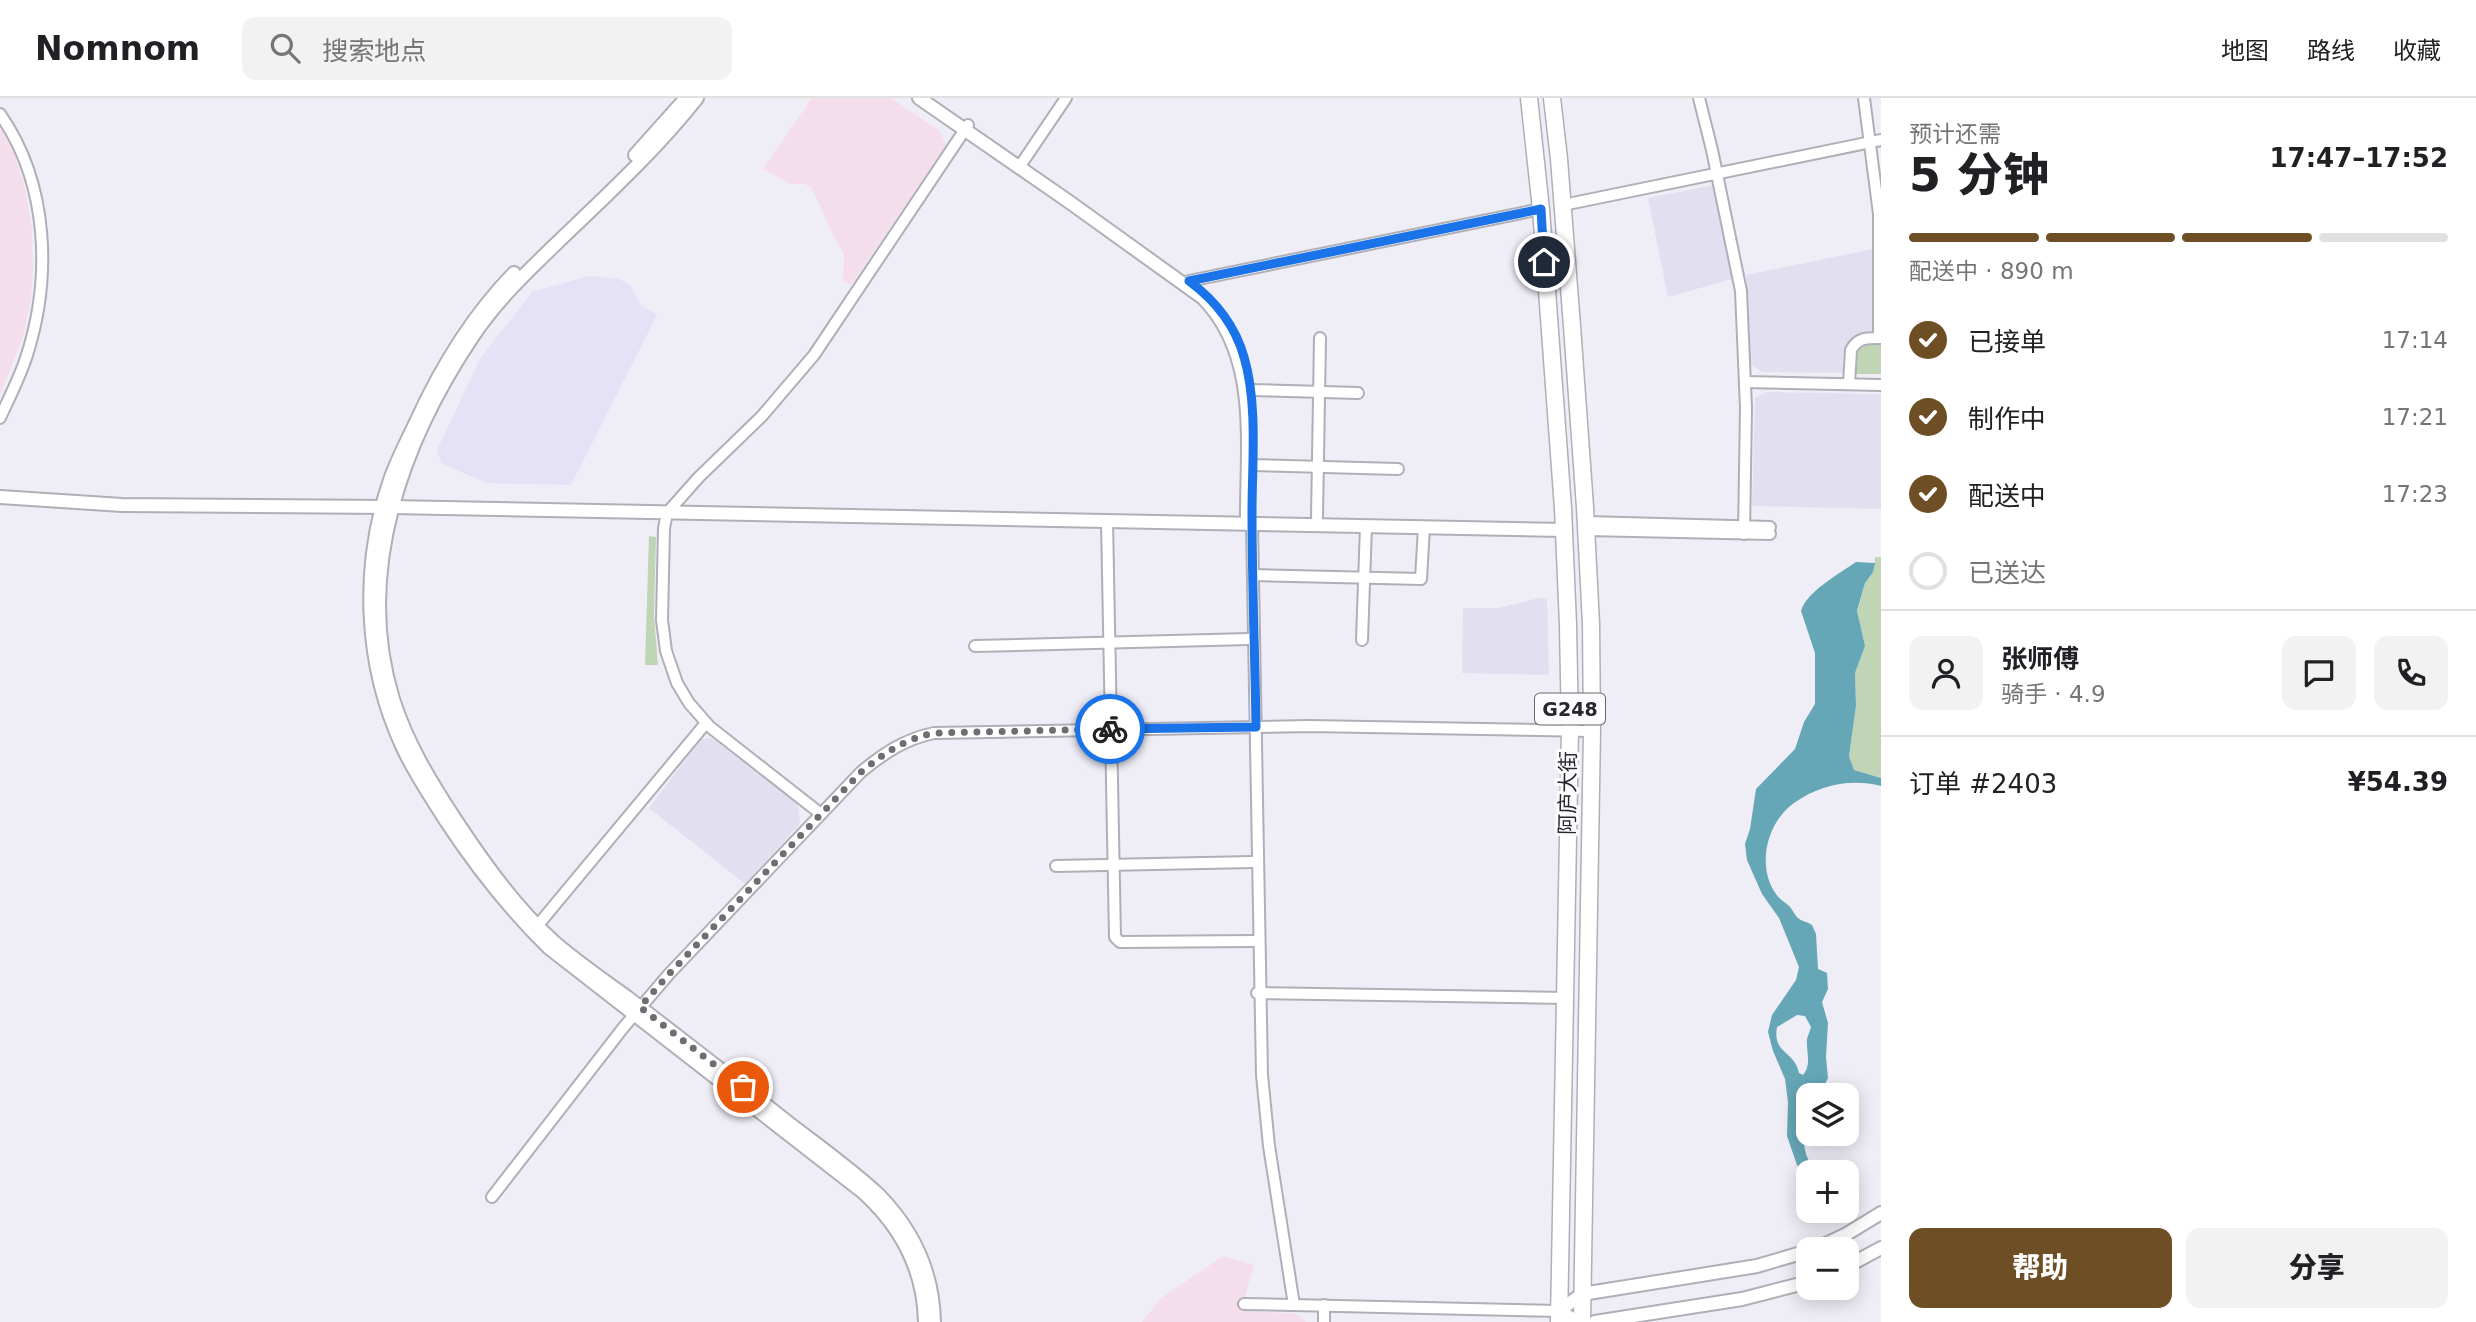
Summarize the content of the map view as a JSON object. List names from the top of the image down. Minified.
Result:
{"streets":{"highway":["G248","阿庐大街"]},"crossings":[["G248","阿庐大街"]],"page":{"header":"Nomnom","search":"搜索地点","nav":["地图","路线","收藏"],"heading":["5 分钟","预计还需","17:47–17:52"],"panel":["张师傅","骑手 · 4.9","订单 #2403","¥54.39"],"bar":"配送中 · 890 m","list":[["已接单","17:14"],["制作中","17:21"],["配送中","17:23"],"已送达"],"map_buttons":["+","−"],"buttons":["帮助","分享"]}}
